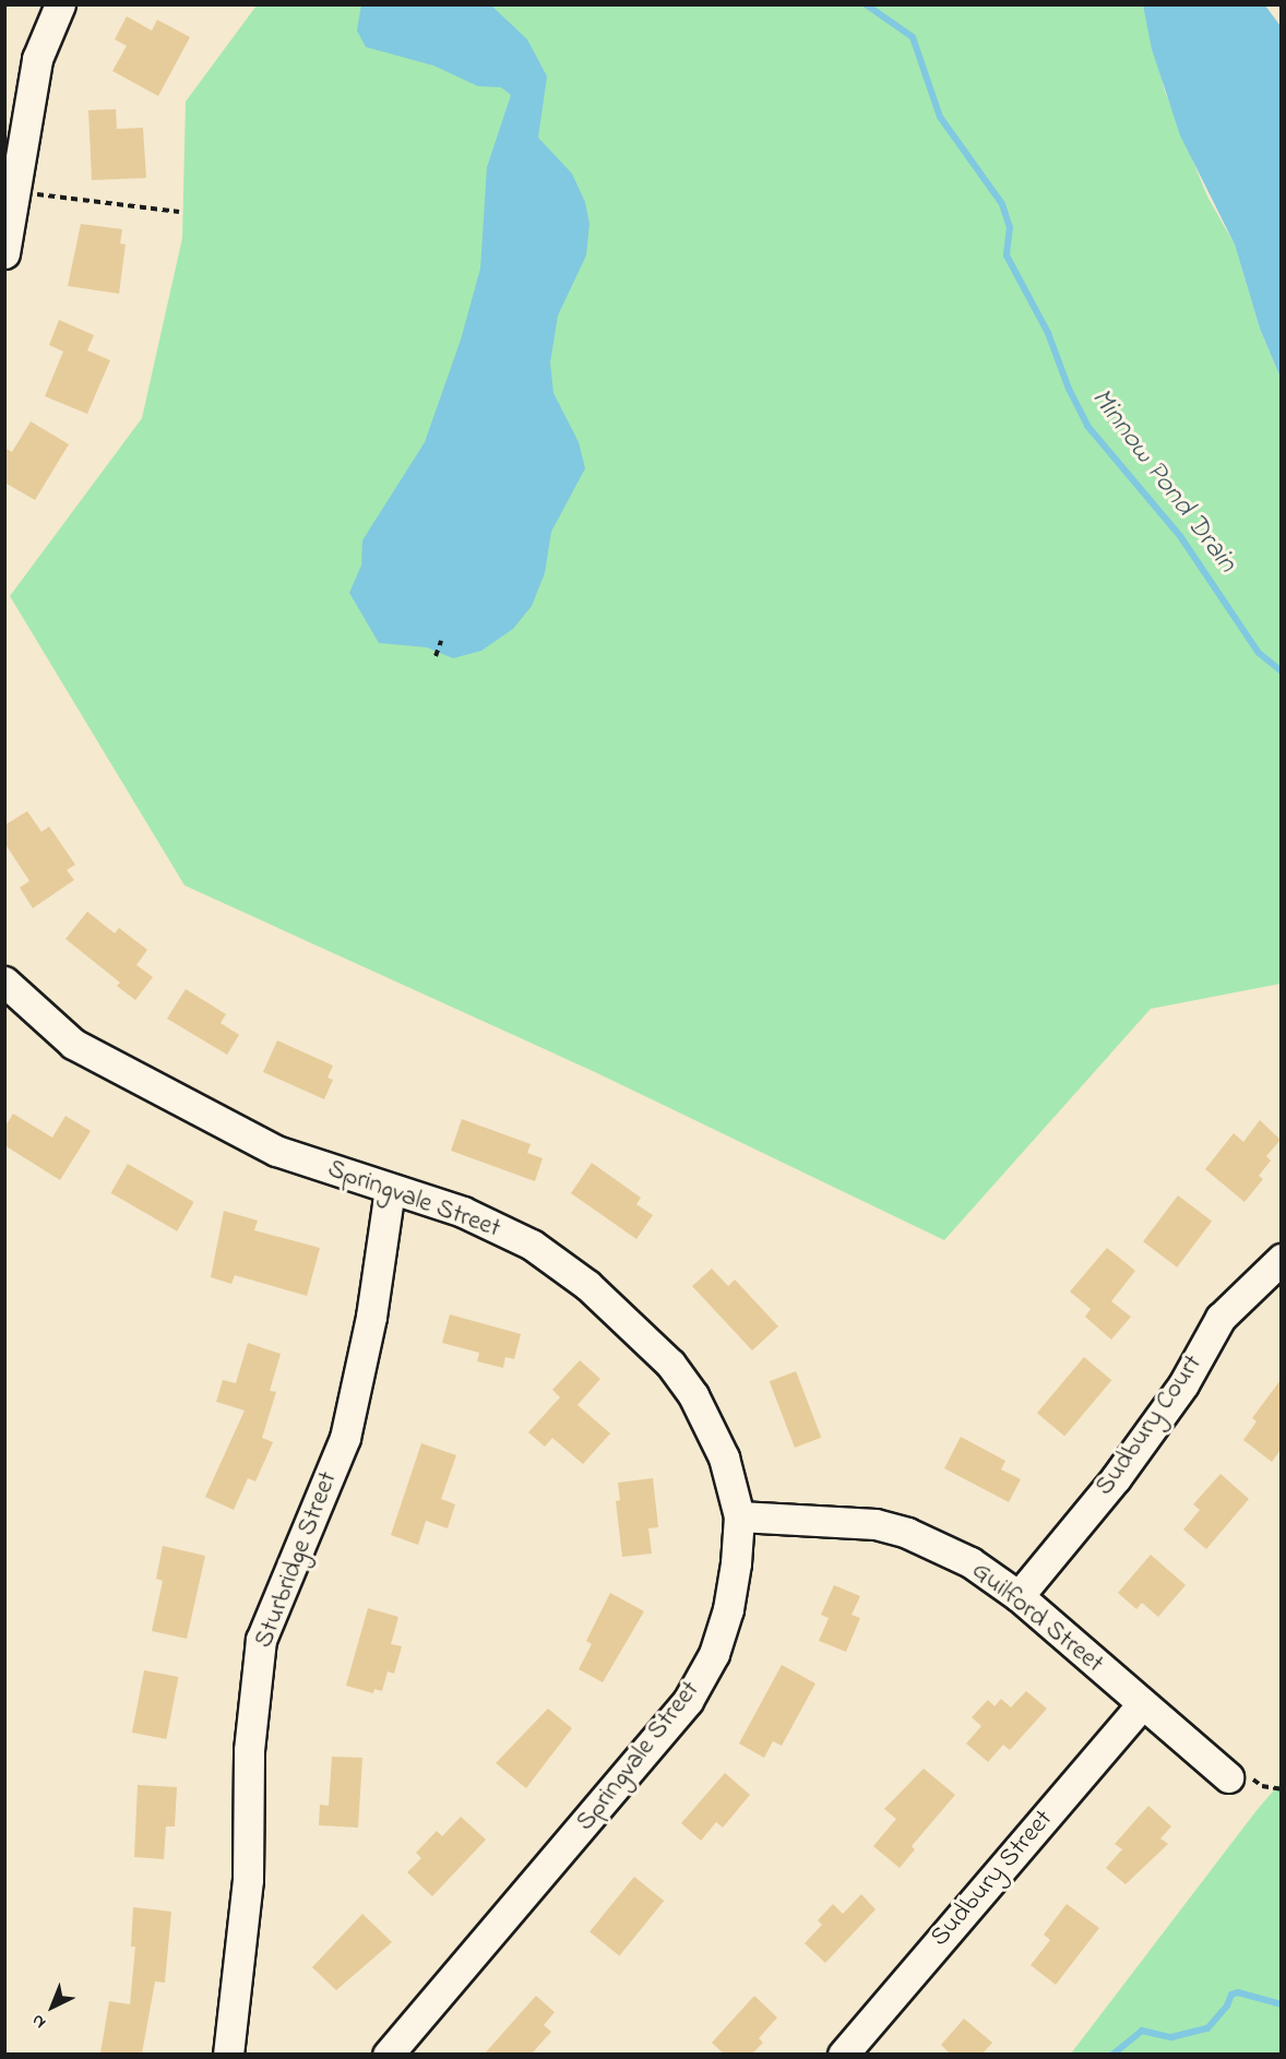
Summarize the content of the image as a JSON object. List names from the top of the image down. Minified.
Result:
{"streets":{"street":["Springvale Street","Sudbury Court","Sturbridge Street","Guilford Street","Sudbury Street"]},"crossings":[["Springvale Street","Sturbridge Street"],["Springvale Street","Guilford Street"],["Sudbury Court","Guilford Street"],["Guilford Street","Sudbury Street"]],"water":["Minnow Pond Drain"],"north":"bottom left"}
